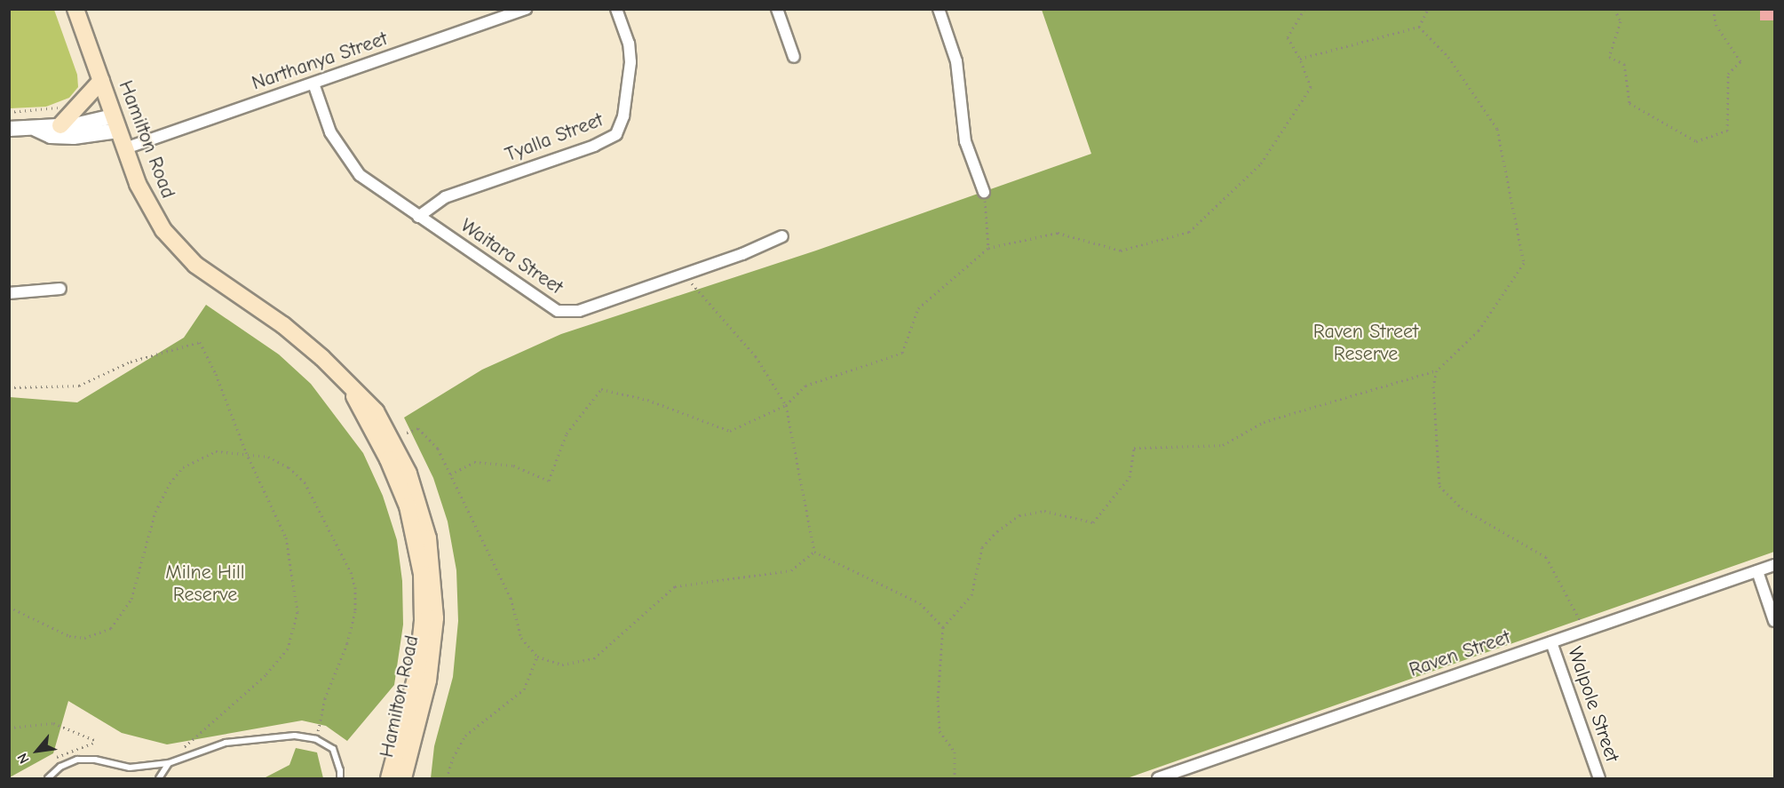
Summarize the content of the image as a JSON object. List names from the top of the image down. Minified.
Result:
{"streets":{"main road":["Hamilton Road"],"street":["Narthanya Street","Tyalla Street","Waitara Street","Raven Street","Walpole Street"]},"crossings":[["Narthanya Street","Hamilton Road"],["Narthanya Street","Waitara Street"],["Tyalla Street","Waitara Street"],["Raven Street","Walpole Street"]],"parks":["Raven Street Reserve","Milne Hill Reserve"],"north":"bottom left"}
